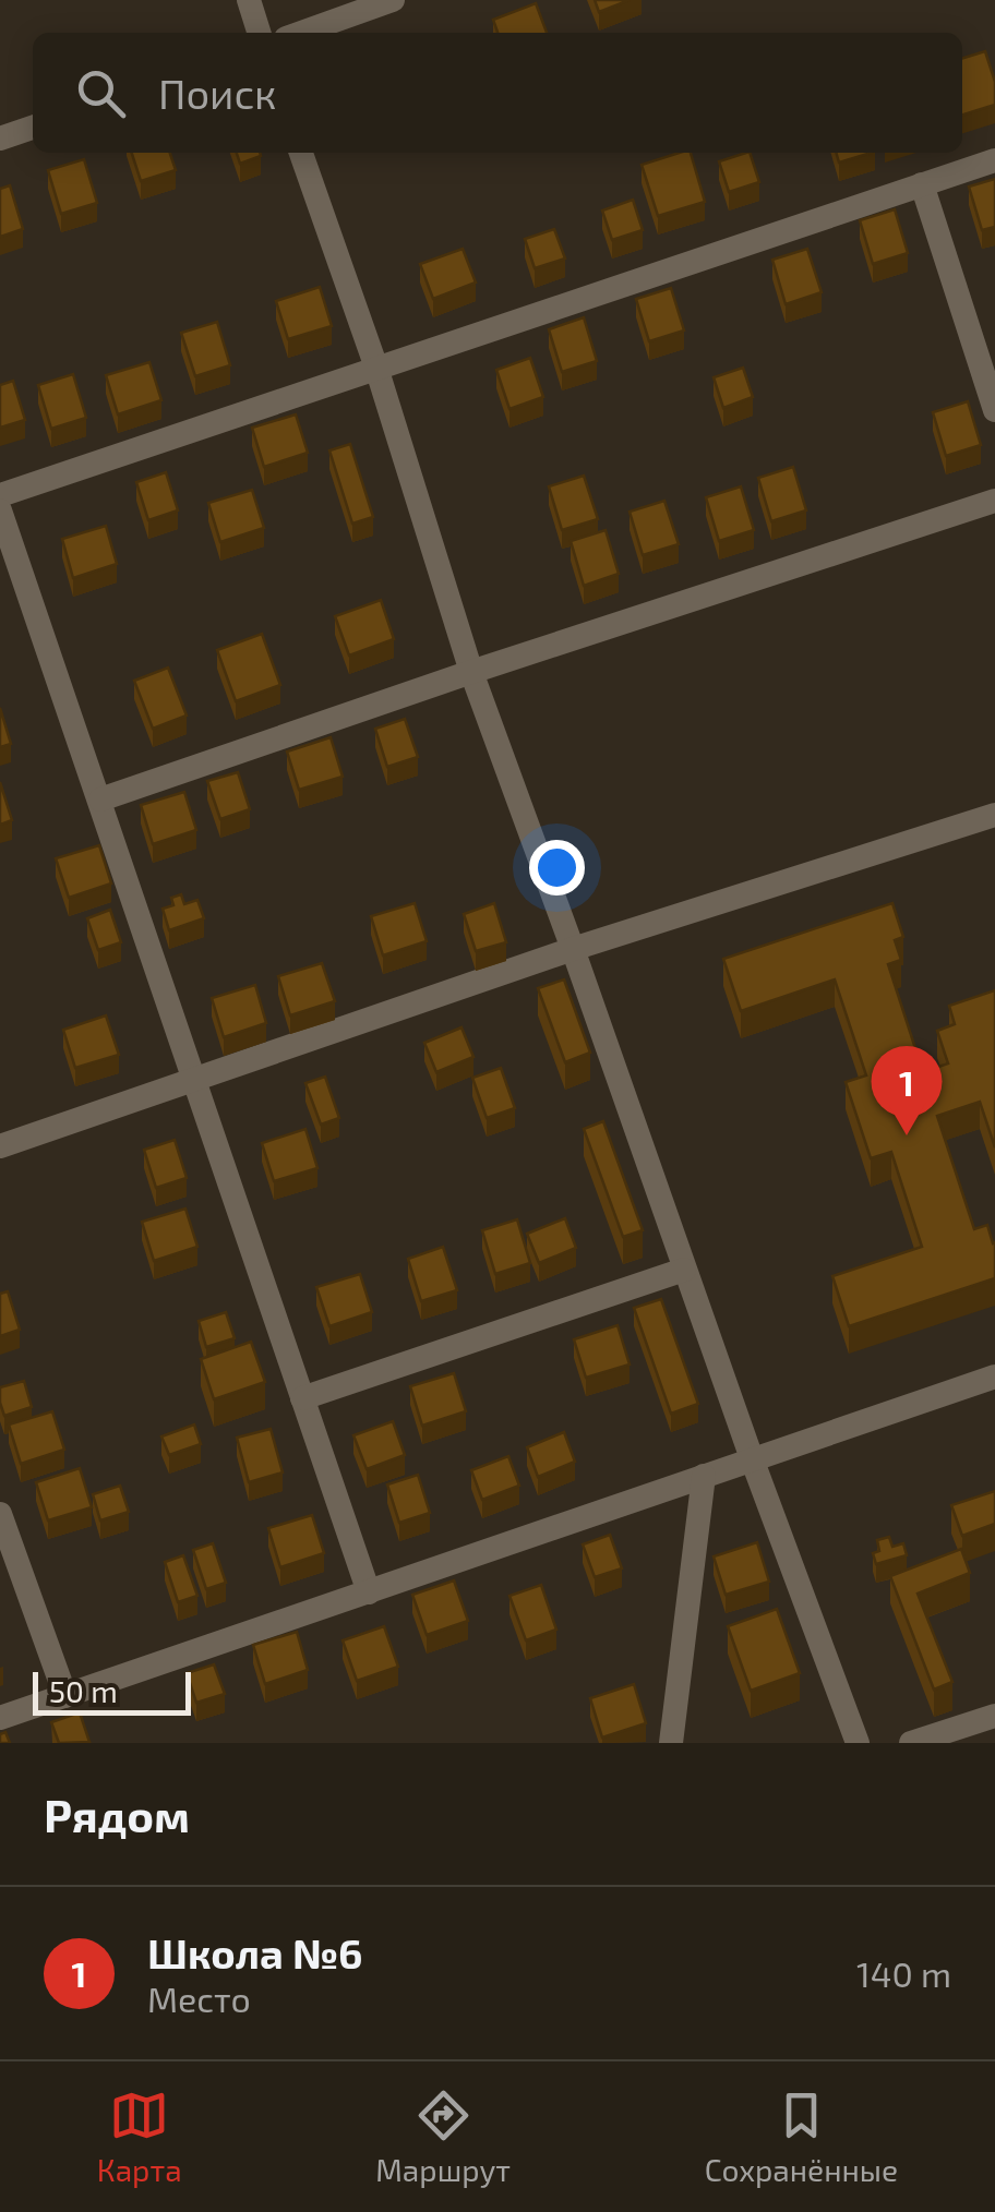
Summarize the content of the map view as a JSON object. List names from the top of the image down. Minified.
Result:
{"scale_bar":"50 m","page":{"search":"Поиск","pins":"1","scale":"50 m","heading":"Рядом","list":[{"mark":"1","name":"Школа №6","note":"Место","value":"140 m"}],"nav":["Карта","Маршрут","Сохранённые"]}}
